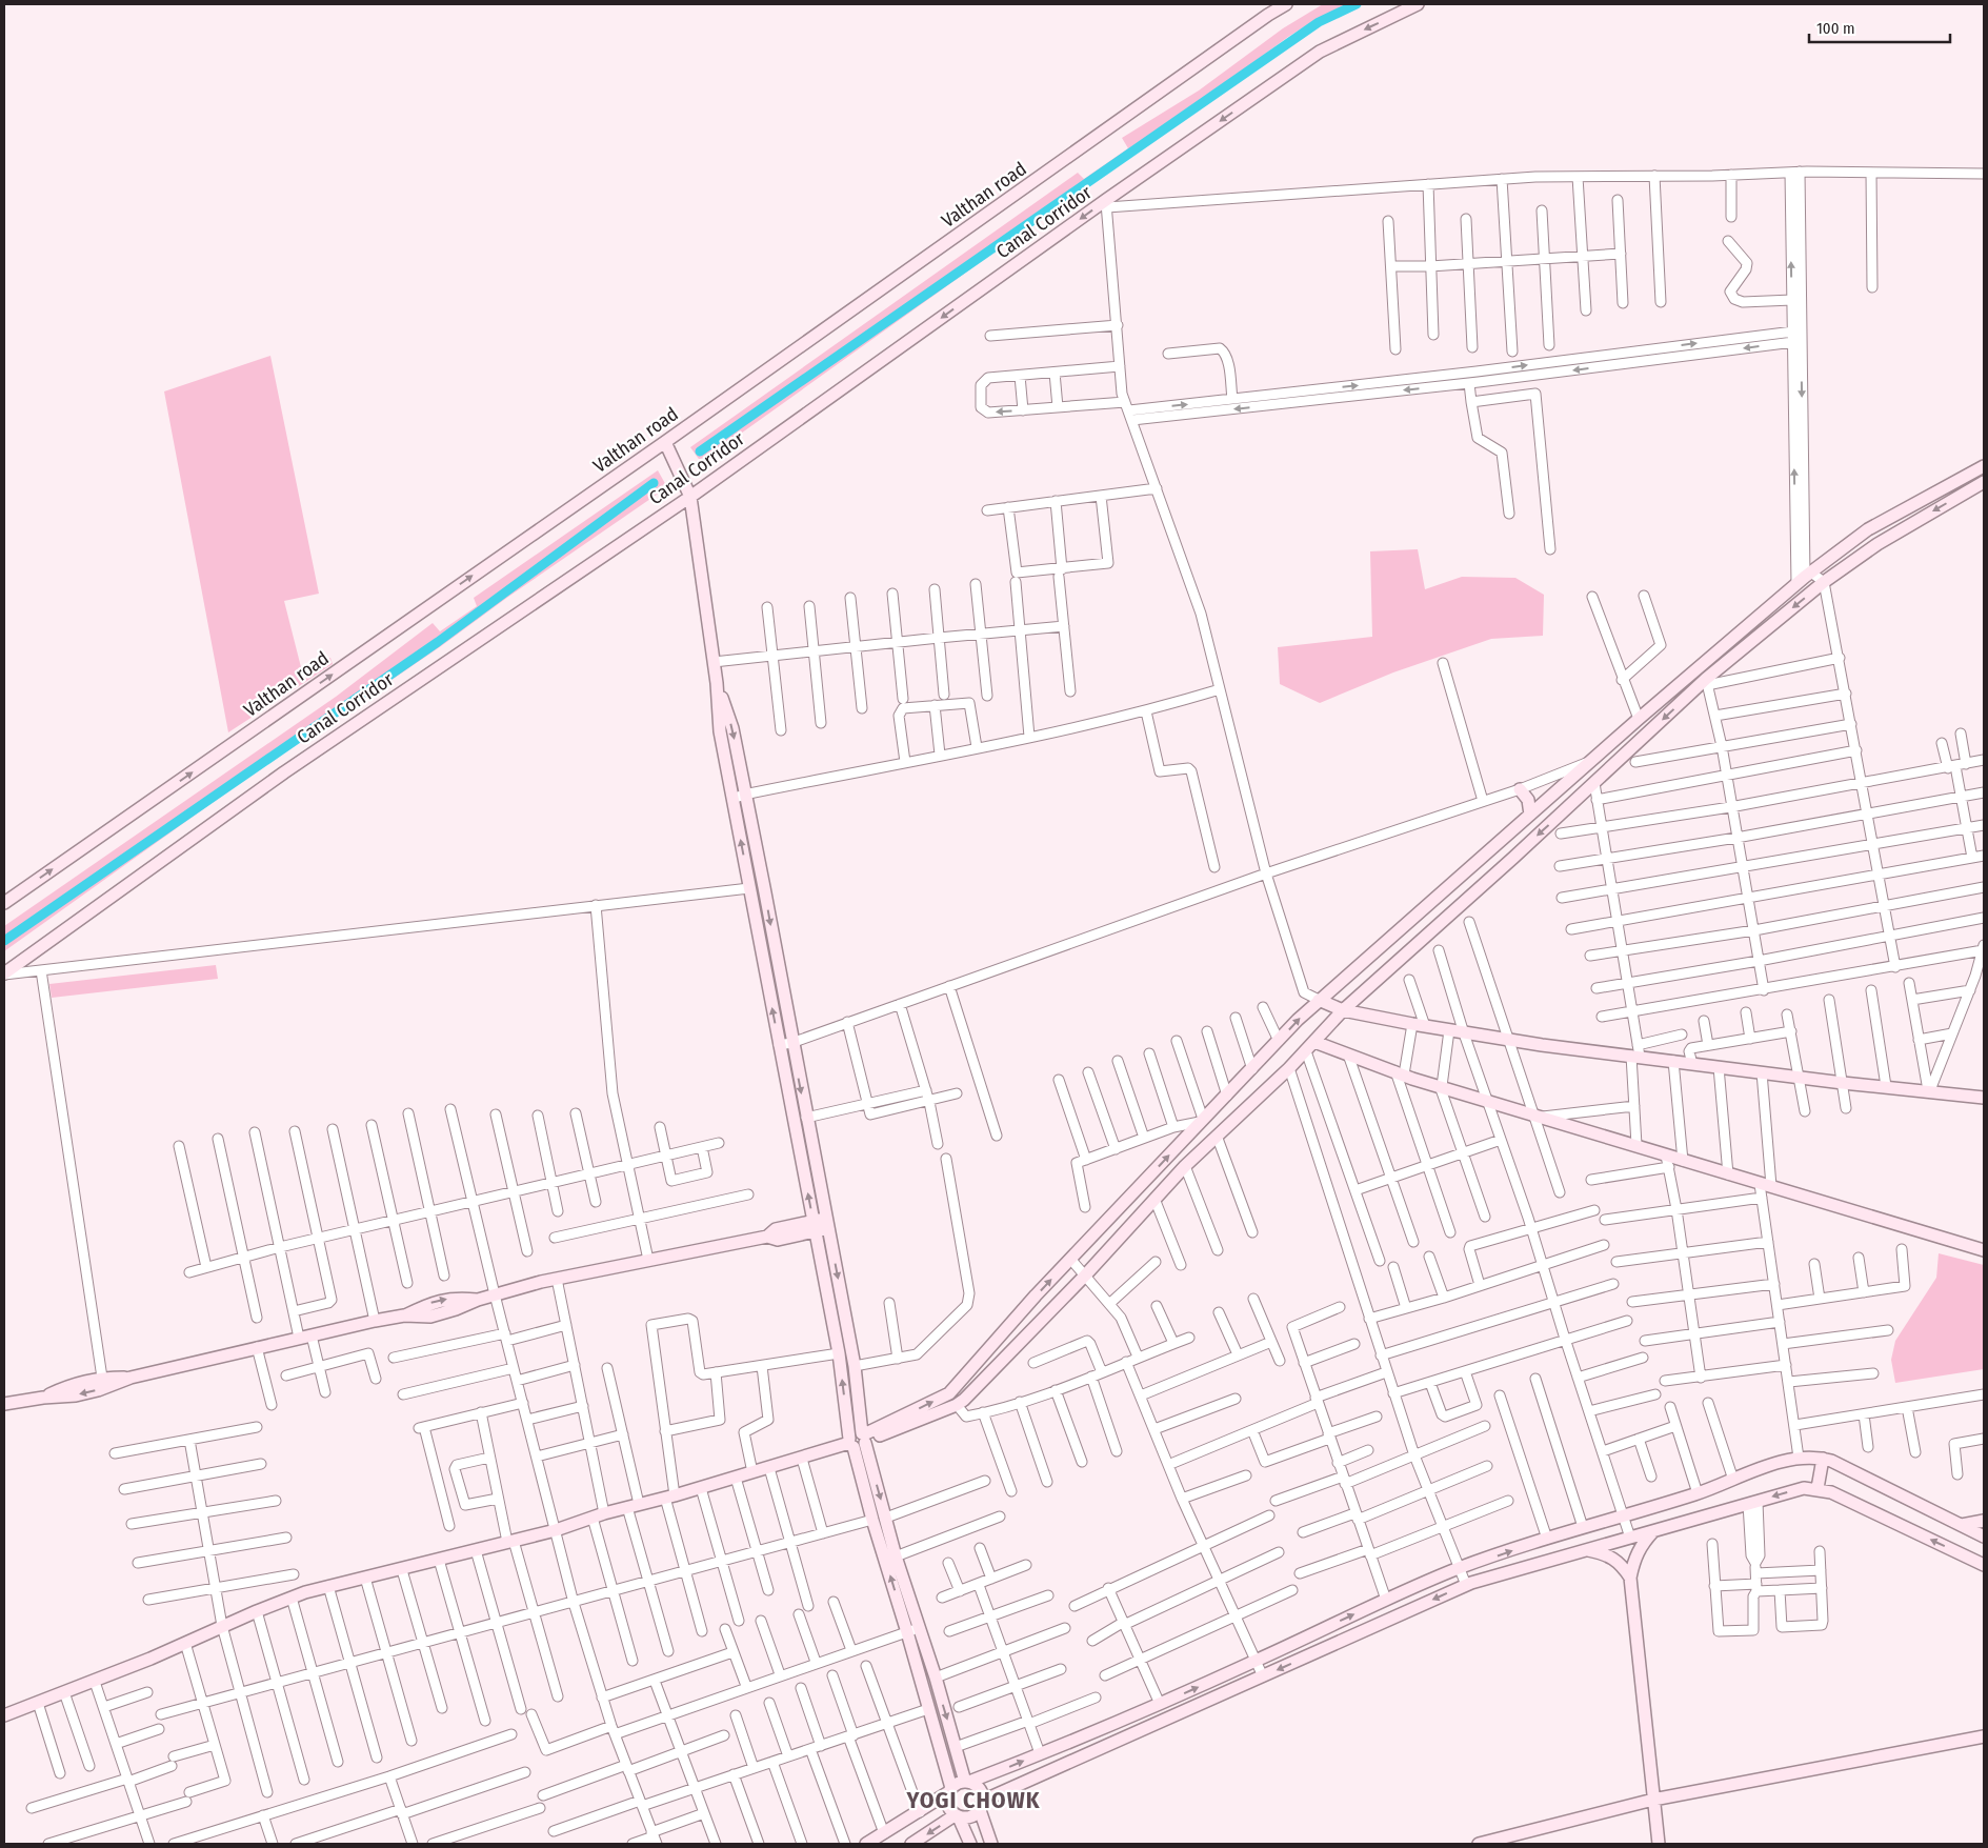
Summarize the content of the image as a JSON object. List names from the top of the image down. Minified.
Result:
{"streets":{"street":["Valthan road","Canal Corridor"]},"one_way":["Valthan road","Canal Corridor"],"districts":["YOGI CHOWK"],"scale_bar":"100 m"}
